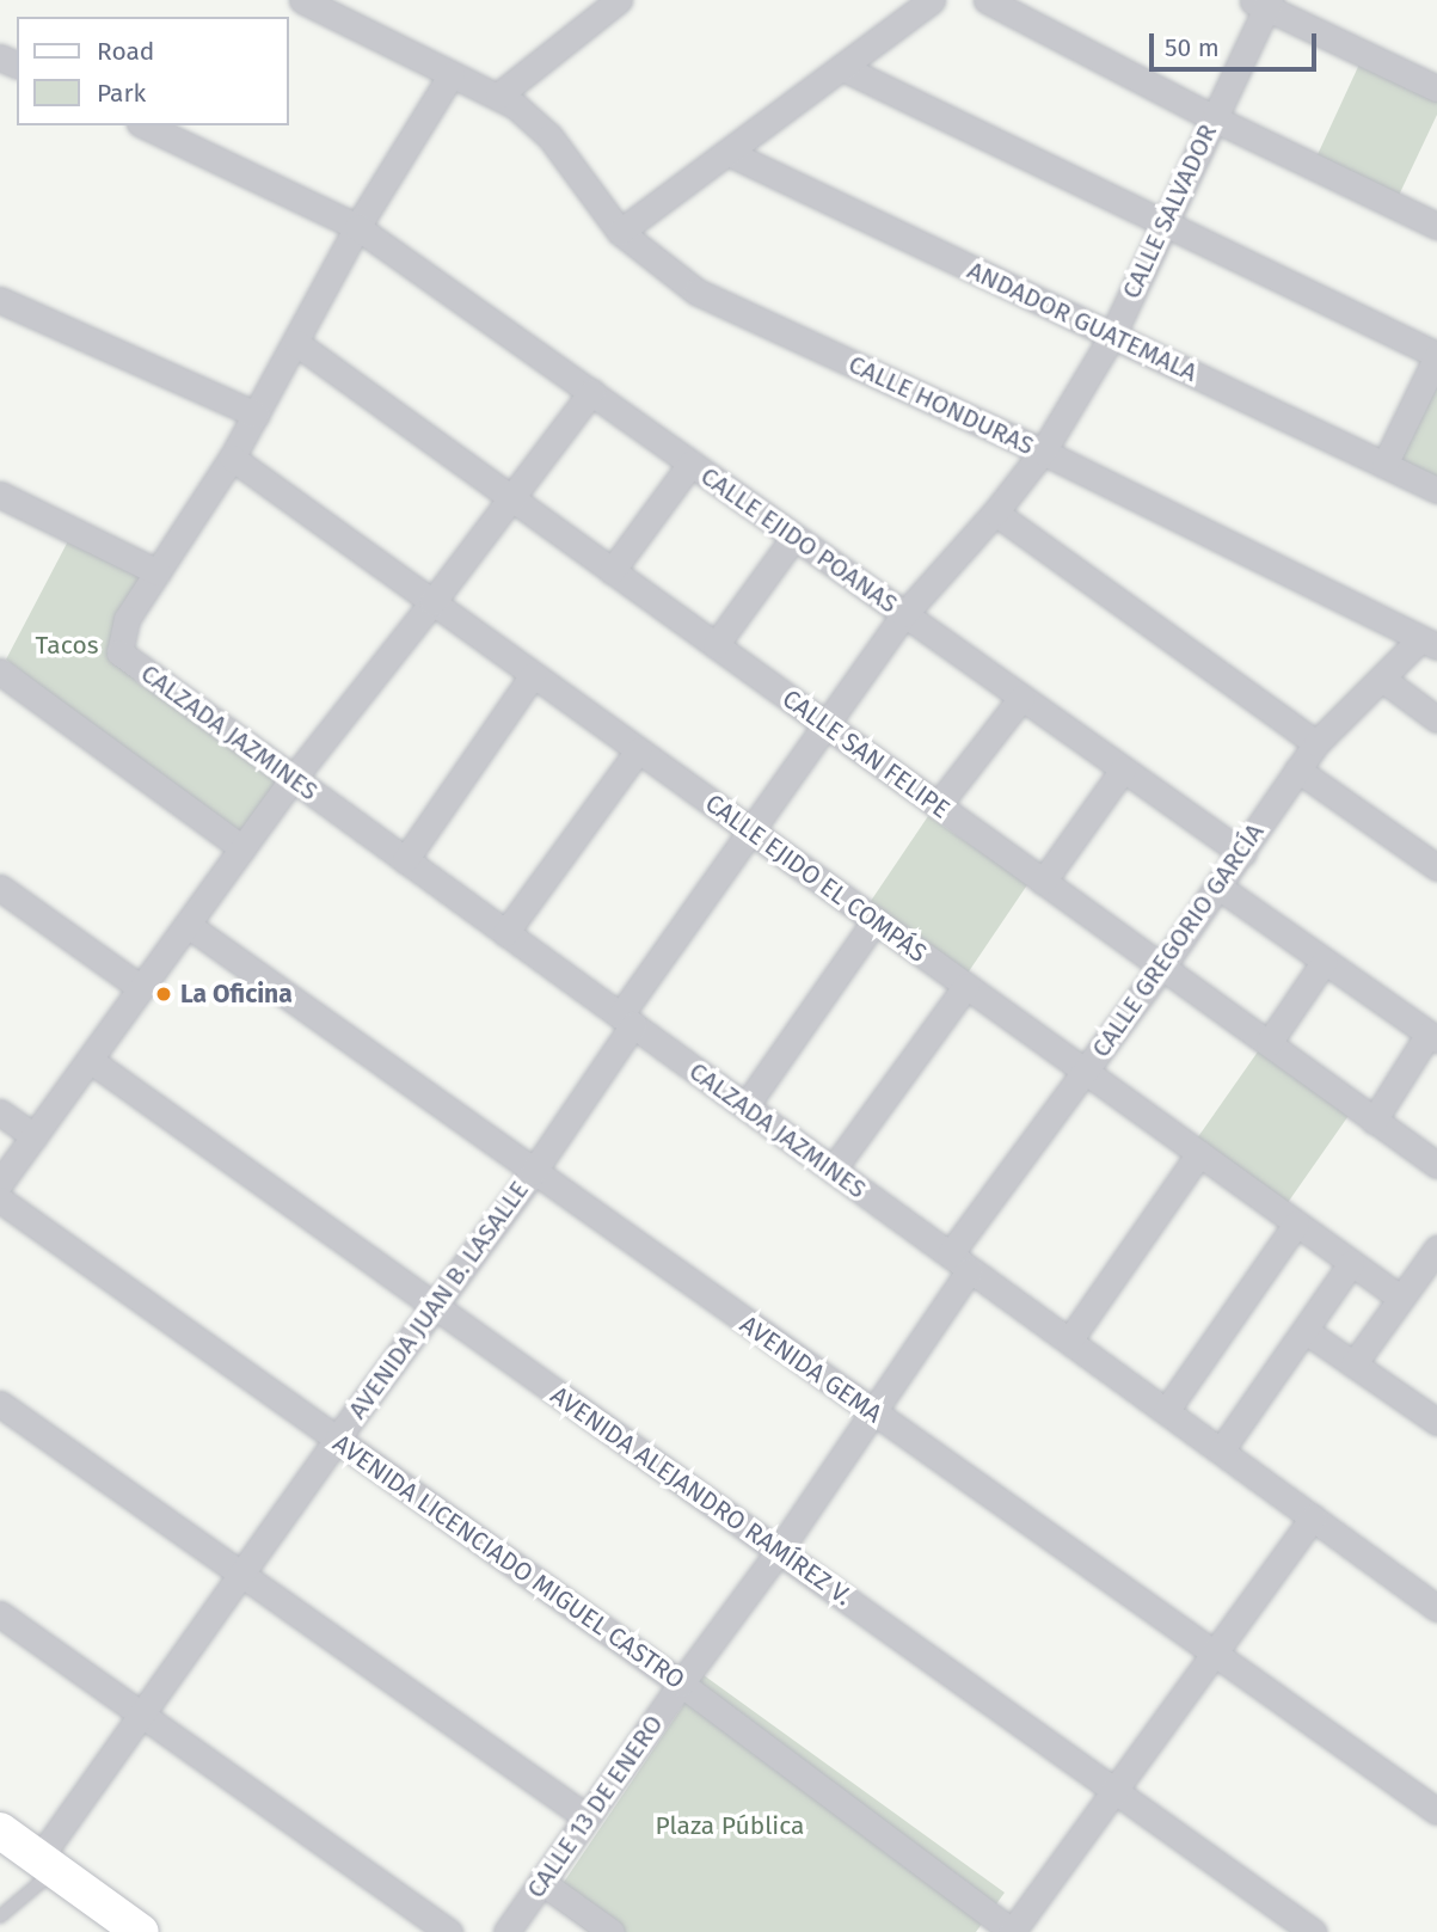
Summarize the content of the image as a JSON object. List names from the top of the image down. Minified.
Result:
{"streets":{"street":["CALLE SALVADOR","ANDADOR GUATEMALA","CALLE HONDURAS","CALLE EJIDO POANAS","CALZADA JAZMINES","CALLE SAN FELIPE","CALLE EJIDO EL COMPÁS","CALLE GREGORIO GARCÍA","AVENIDA JUAN B. LASALLE","AVENIDA GEMA","AVENIDA ALEJANDRO RAMÍREZ V.","AVENIDA LICENCIADO MIGUEL CASTRO","CALLE 13 DE ENERO"]},"crossings":[["CALLE SALVADOR","ANDADOR GUATEMALA"],["CALLE SALVADOR","CALLE HONDURAS"],["CALLE SALVADOR","CALLE EJIDO POANAS"],["CALLE SALVADOR","CALLE SAN FELIPE"],["CALLE SALVADOR","CALLE EJIDO EL COMPÁS"],["CALLE SALVADOR","AVENIDA JUAN B. LASALLE"],["CALLE HONDURAS","CALLE GREGORIO GARCÍA"],["CALLE EJIDO POANAS","CALLE GREGORIO GARCÍA"],["CALZADA JAZMINES","CALLE GREGORIO GARCÍA"],["CALZADA JAZMINES","AVENIDA JUAN B. LASALLE"],["CALZADA JAZMINES","CALLE 13 DE ENERO"],["CALLE SAN FELIPE","CALLE GREGORIO GARCÍA"],["CALLE EJIDO EL COMPÁS","CALLE GREGORIO GARCÍA"],["CALLE EJIDO EL COMPÁS","AVENIDA JUAN B. LASALLE"],["CALLE GREGORIO GARCÍA","CALLE 13 DE ENERO"],["AVENIDA JUAN B. LASALLE","AVENIDA GEMA"],["AVENIDA JUAN B. LASALLE","AVENIDA ALEJANDRO RAMÍREZ V."],["AVENIDA JUAN B. LASALLE","AVENIDA LICENCIADO MIGUEL CASTRO"],["AVENIDA GEMA","CALLE 13 DE ENERO"],["AVENIDA ALEJANDRO RAMÍREZ V.","CALLE 13 DE ENERO"],["AVENIDA LICENCIADO MIGUEL CASTRO","CALLE 13 DE ENERO"]],"parks":["Tacos","Plaza Pública"],"places":["La Oficina"],"legend":["Road","Park"],"scale_bar":"50 m"}
